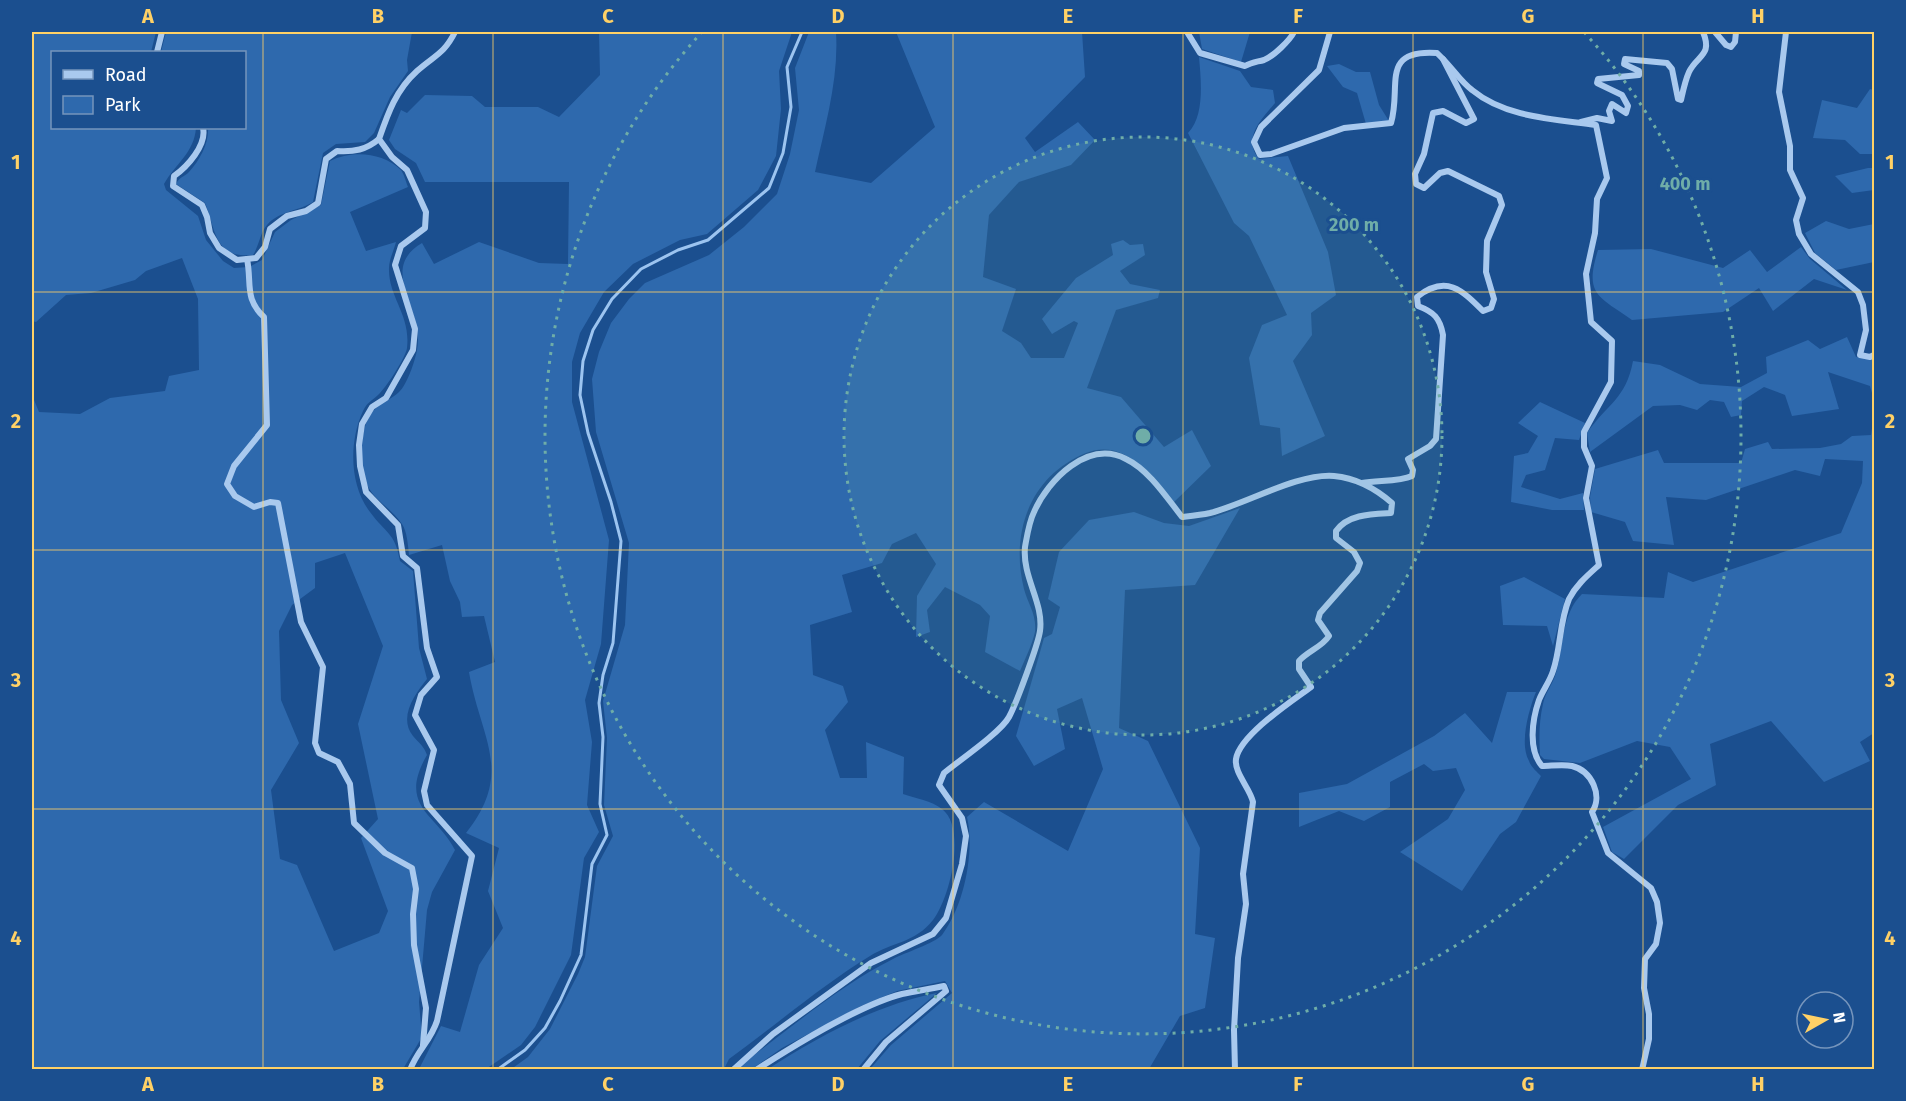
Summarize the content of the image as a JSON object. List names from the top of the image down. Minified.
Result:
{"legend":["Road","Park"],"north":"right","grid":{"columns":["A","B","C","D","E","F","G","H"],"rows":["1","2","3","4"]},"rings":["400 m","200 m"]}
